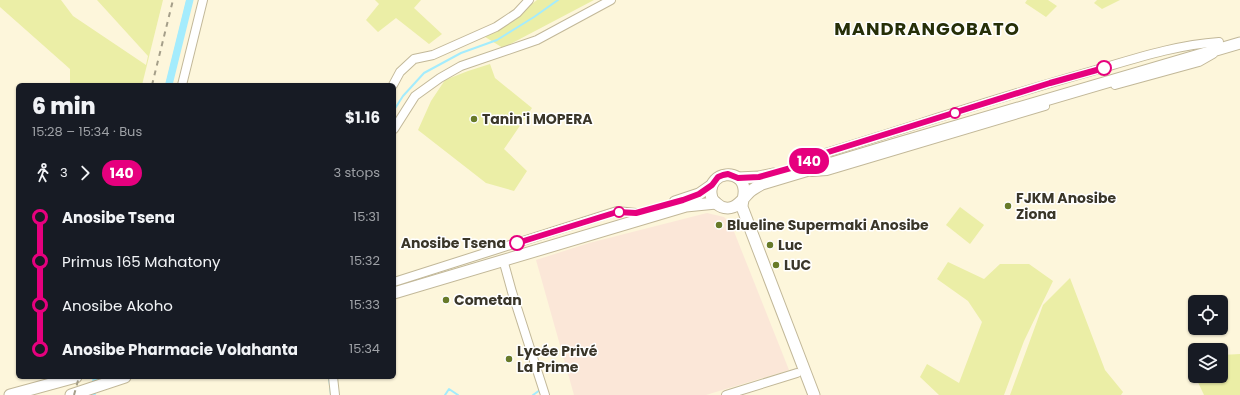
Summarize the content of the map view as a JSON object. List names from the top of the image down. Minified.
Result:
{"districts":["MANDRANGOBATO"],"places":["Tanin'i MOPERA","FJKM Anosibe Ziona","Blueline Supermaki Anosibe","Anosibe Tsena","Luc","LUC","Cometan","Lycée Privé La Prime"],"lines":["bus line 140"],"page":{"on_map":"140","heading":["6 min","15:28 – 15:34 · Bus","$1.16"],"legs":["3","140","3 stops"],"list":[{"name":"Anosibe Tsena","value":"15:31"},{"name":"Primus 165 Mahatony","value":"15:32"},{"name":"Anosibe Akoho","value":"15:33"},{"name":"Anosibe Pharmacie Volahanta","value":"15:34"}]}}
